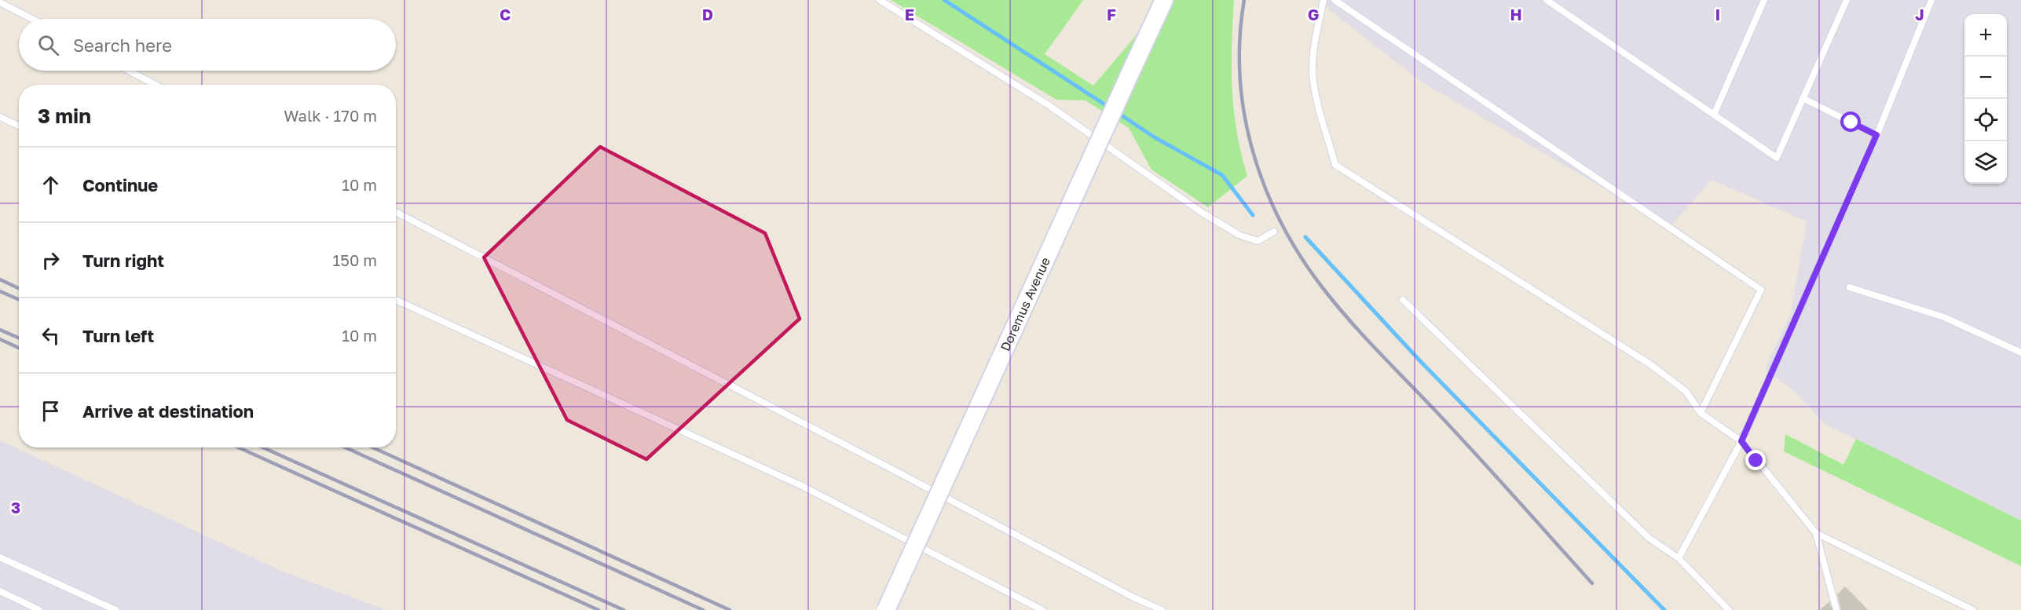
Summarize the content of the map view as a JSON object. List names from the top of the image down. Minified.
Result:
{"streets":{"main road":["Doremus Avenue"]},"page":{"map_buttons":["+","−"],"search":"Search here","heading":["3 min","Walk · 170 m"],"list":[["Continue","10 m"],["Turn right","150 m"],["Turn left","10 m"],"Arrive at destination"]},"grid":{"columns":["C","D","E","F","G","H","I","J"],"rows":["3"]}}
